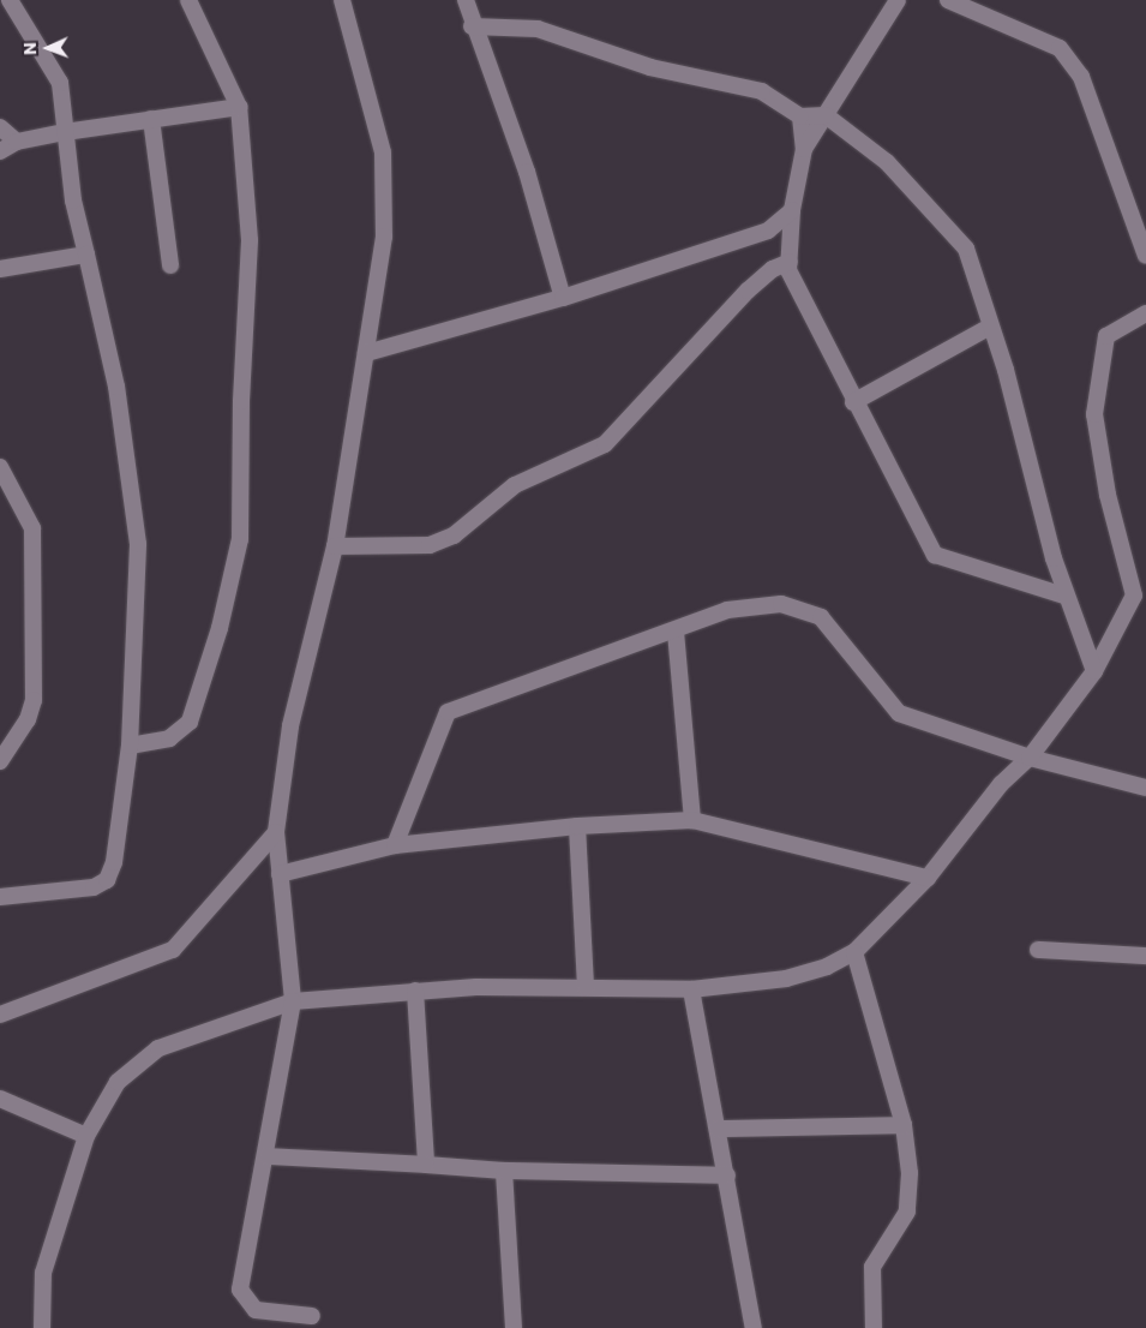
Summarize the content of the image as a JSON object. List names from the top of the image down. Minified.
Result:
{"north":"left"}
